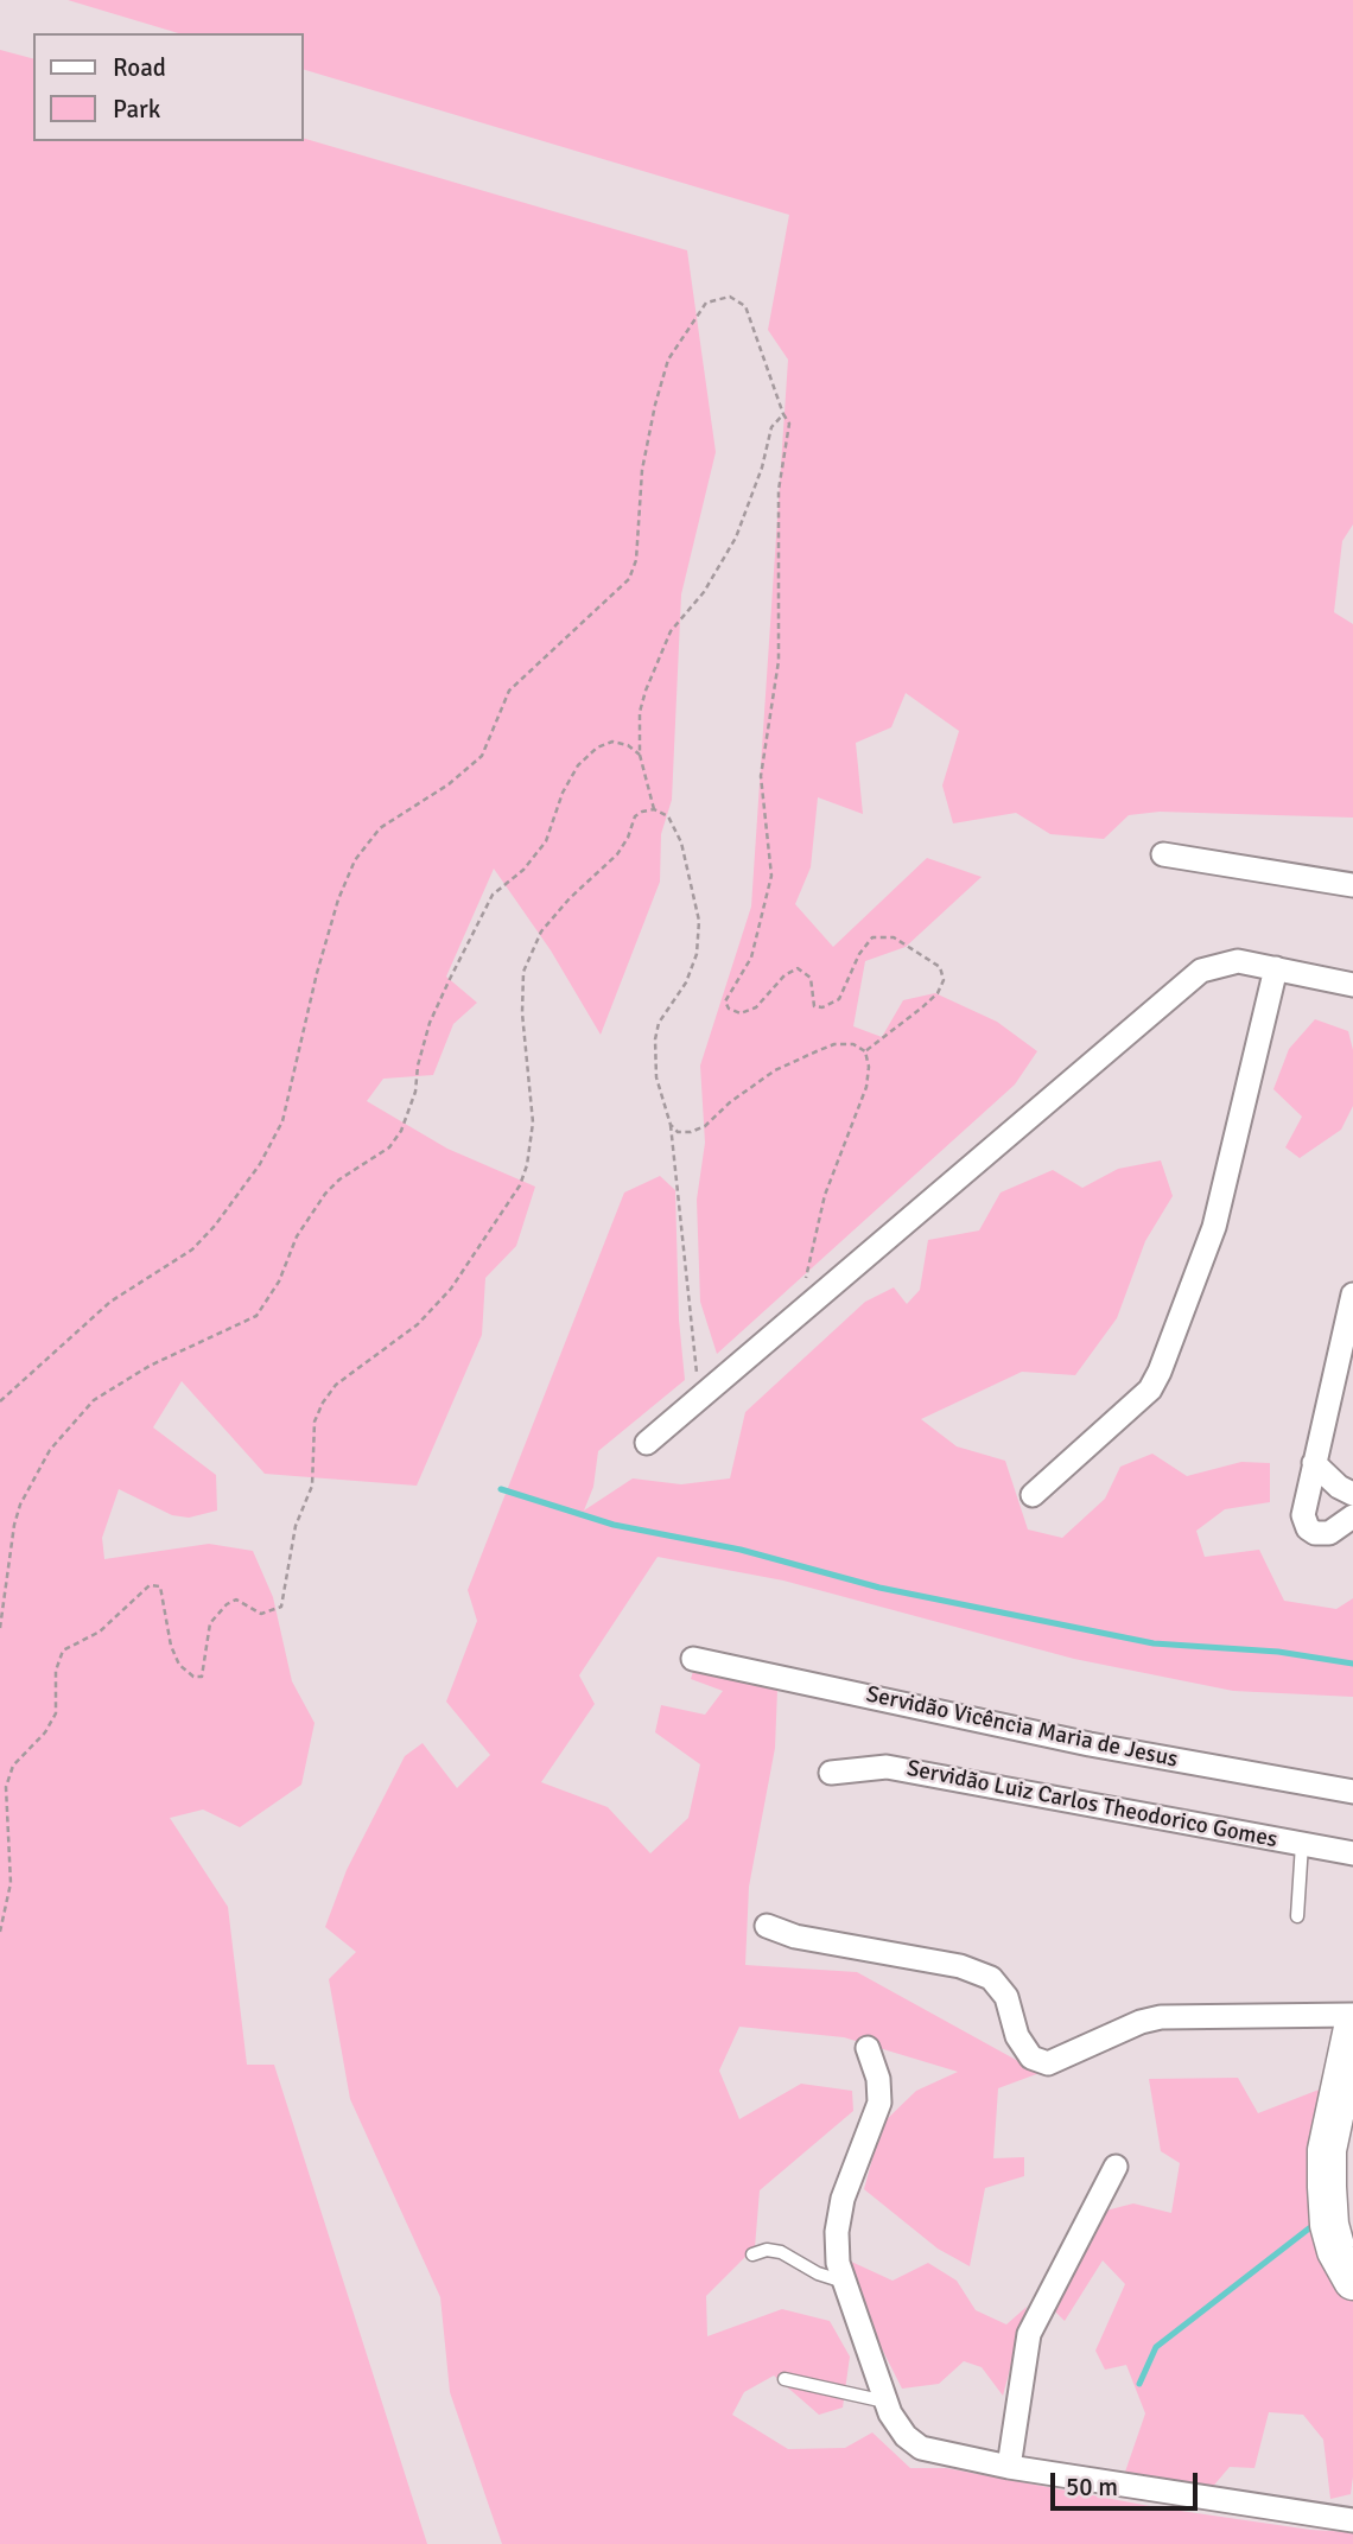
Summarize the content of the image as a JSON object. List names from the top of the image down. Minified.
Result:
{"streets":{"street":["Servidão Vicência Maria de Jesus","Servidão Luiz Carlos Theodorico Gomes"]},"legend":["Road","Park"],"scale_bar":"50 m"}
